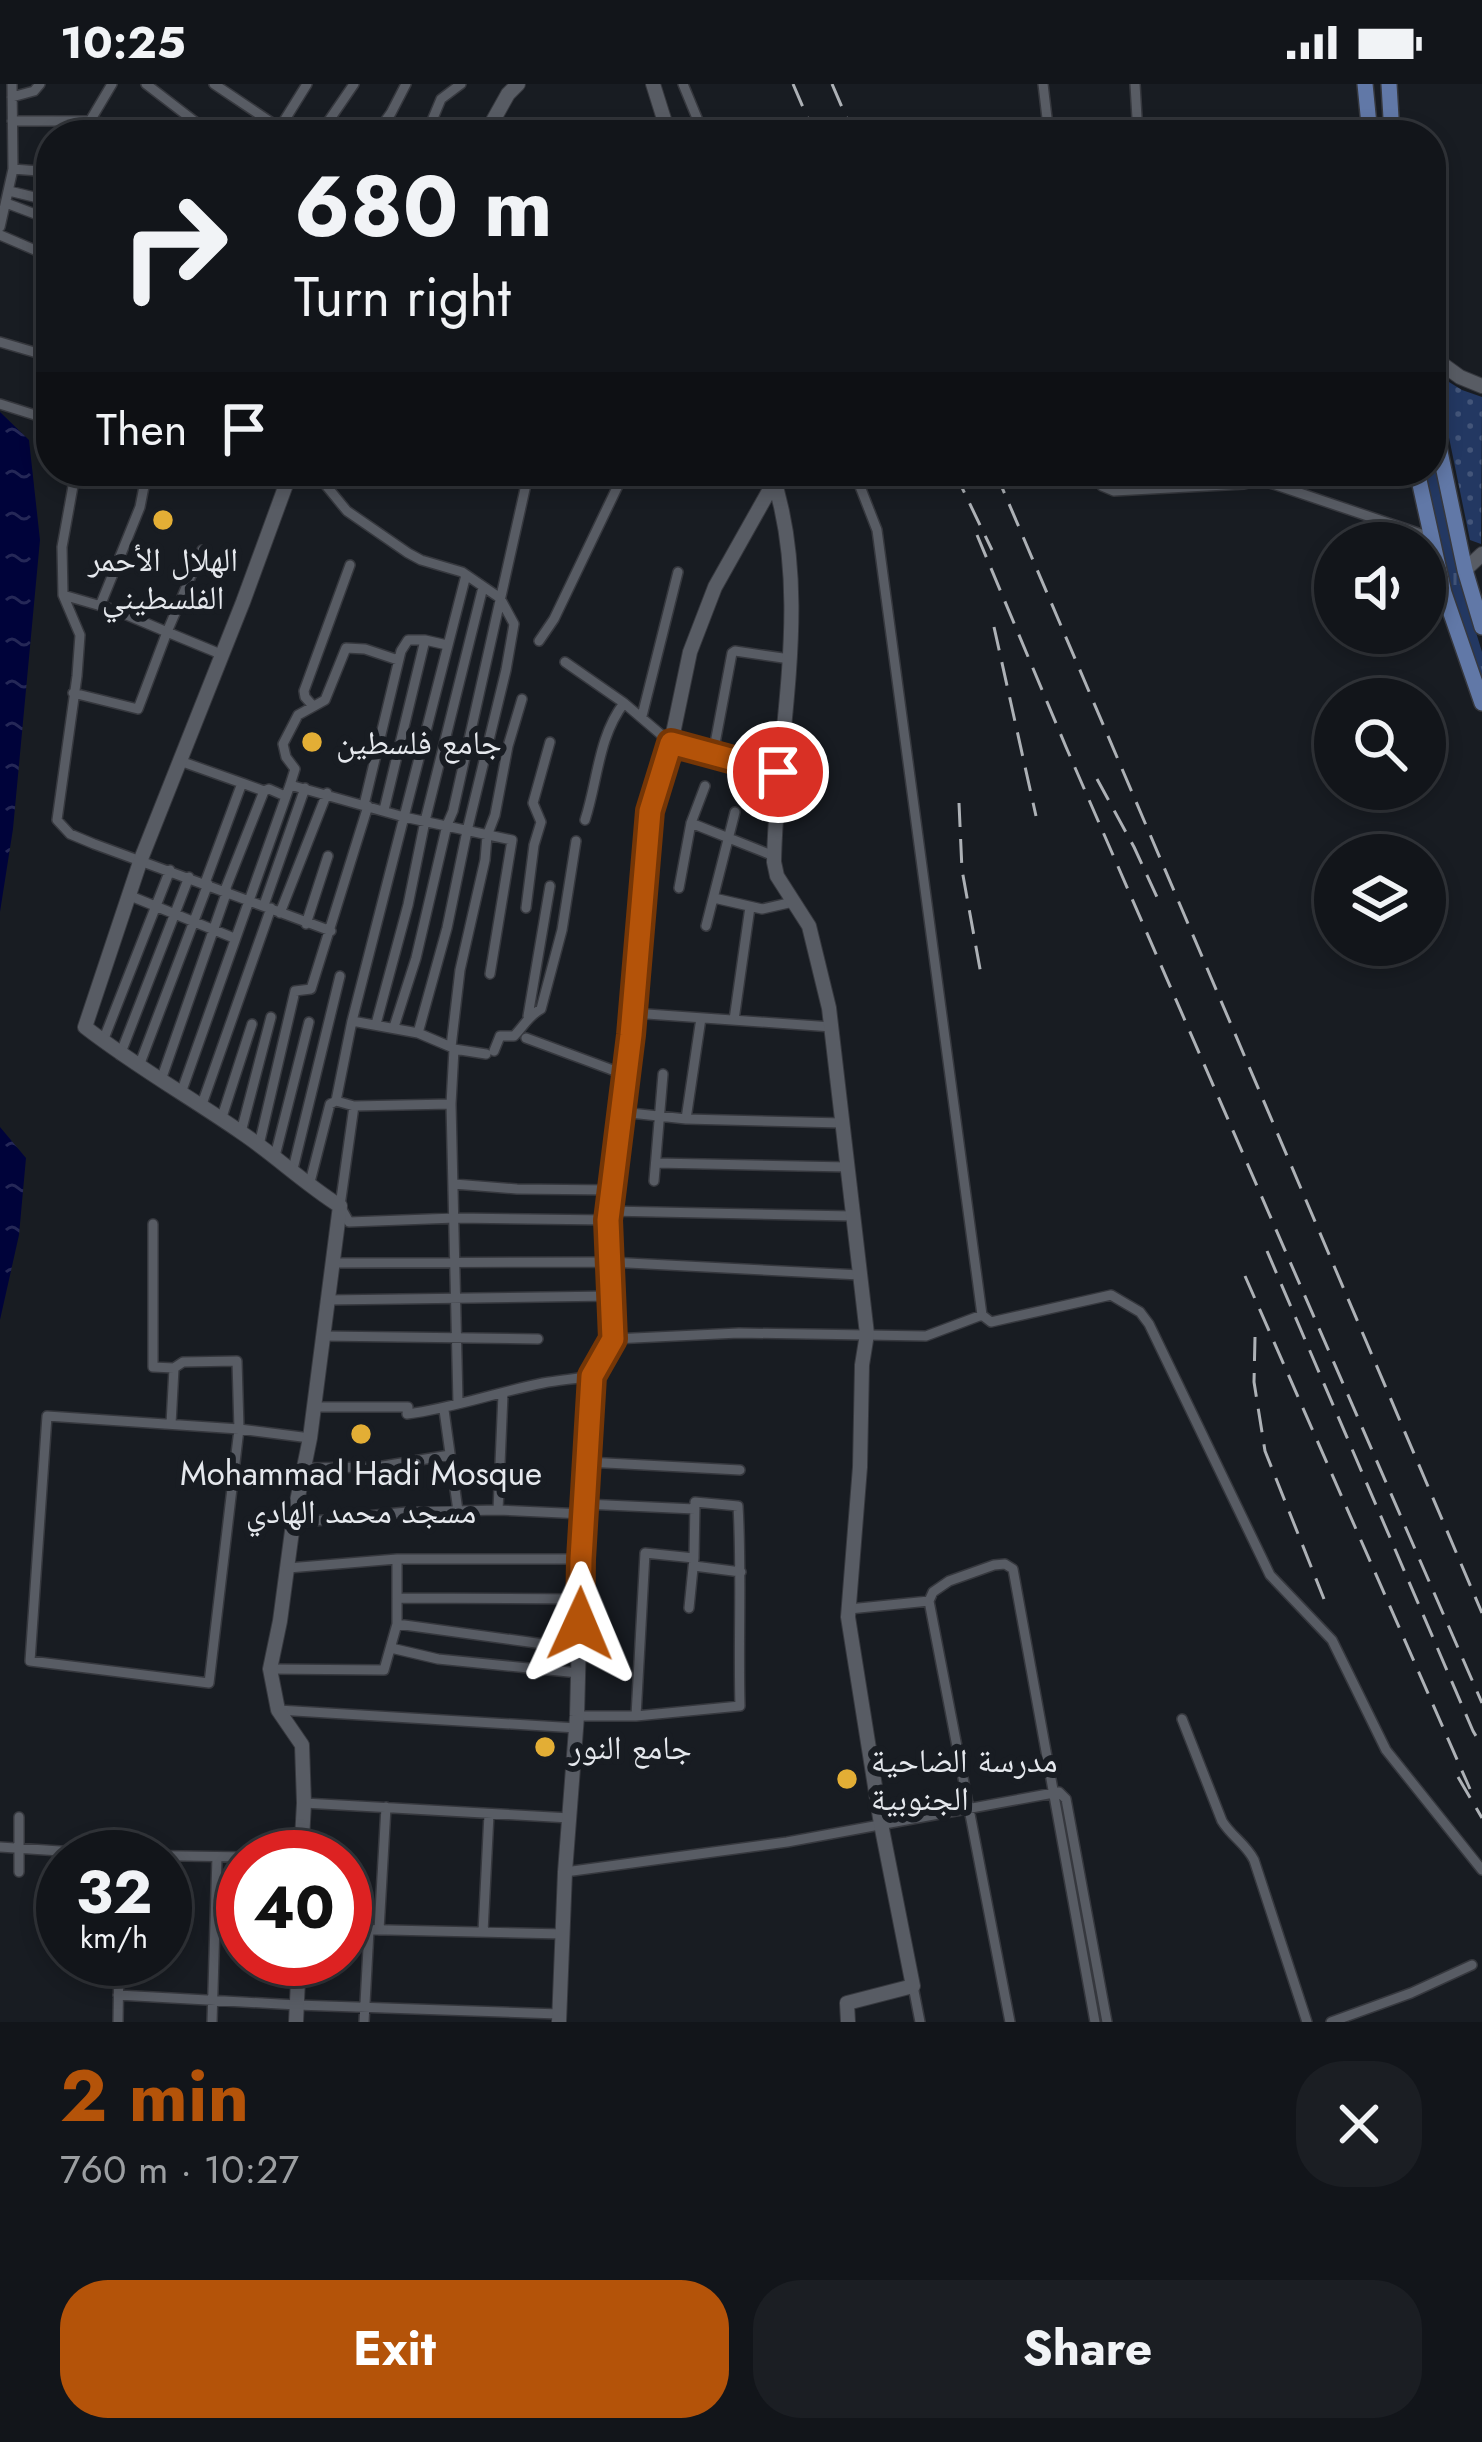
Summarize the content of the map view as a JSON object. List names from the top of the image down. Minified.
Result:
{"places":["الهلال الأحمر الفلسطيني","جامع فلسطين","Mohammad Hadi Mosque مسجد محمد الهادي","جامع النور","مدرسة الضاحية الجنوبية"],"page":{"status":"10:25","turn":["680 m","Turn right"],"then":"Then","speed":"32 km/h","limit":"40","heading":["2 min","760 m · 10:27"],"buttons":["Exit","Share"]}}
